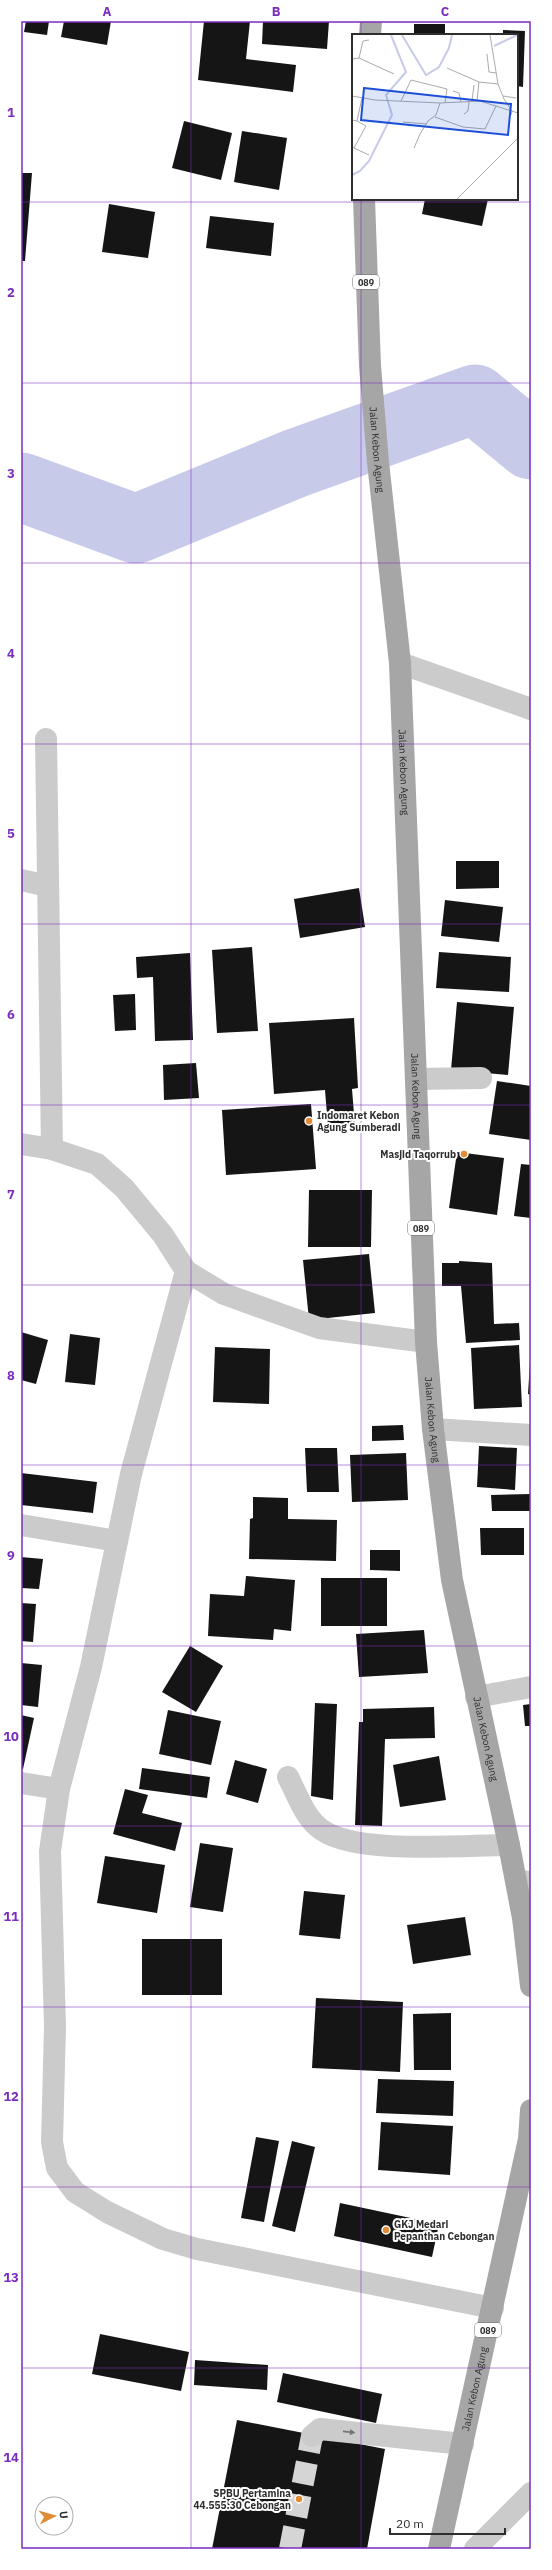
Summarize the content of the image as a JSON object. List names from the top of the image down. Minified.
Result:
{"streets":{"main road":["089","Jalan Kebon Agung"]},"places":["Indomaret Kebon Agung Sumberadi","Masjid Taqorrub","GKJ Medari Pepanthan Cebongan","SPBU Pertamina 44.555.30 Cebongan"],"scale_bar":"20 m","north":"right","grid":{"columns":["A","B","C"],"rows":["1","2","3","4","5","6","7","8","9","10","11","12","13","14"]}}
